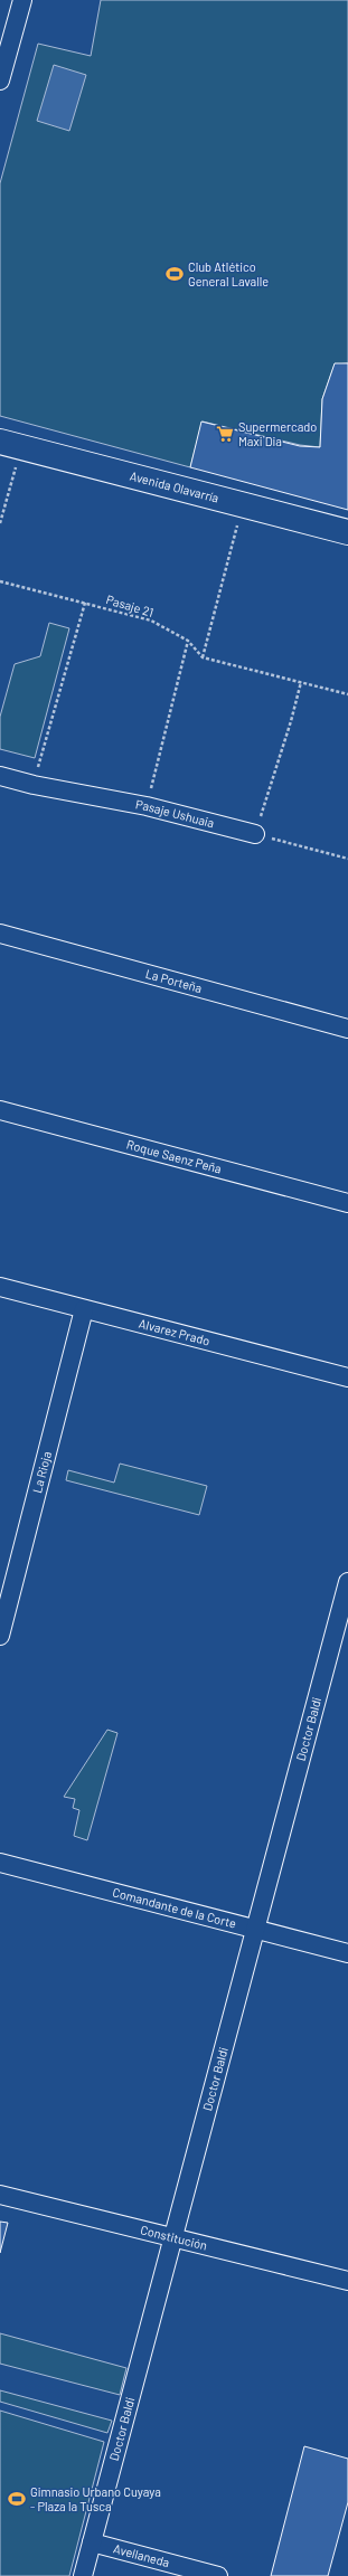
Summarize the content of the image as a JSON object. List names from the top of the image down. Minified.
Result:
{"streets":{"street":["Avenida Olavarría","Pasaje Ushuaia","La Porteña","Roque Saenz Peña","Alvarez Prado","La Rioja","Doctor Baldi","Comandante de la Corte","Constitución","Avellaneda"],"path":["Pasaje 21"]},"crossings":[["Alvarez Prado","La Rioja"],["Doctor Baldi","Comandante de la Corte"],["Doctor Baldi","Constitución"],["Doctor Baldi","Avellaneda"]],"places":{"sports":["Club Atlético General Lavalle","Gimnasio Urbano Cuyaya - Plaza la Tusca"],"supermarket":["Supermercado Maxi Dia"]}}
